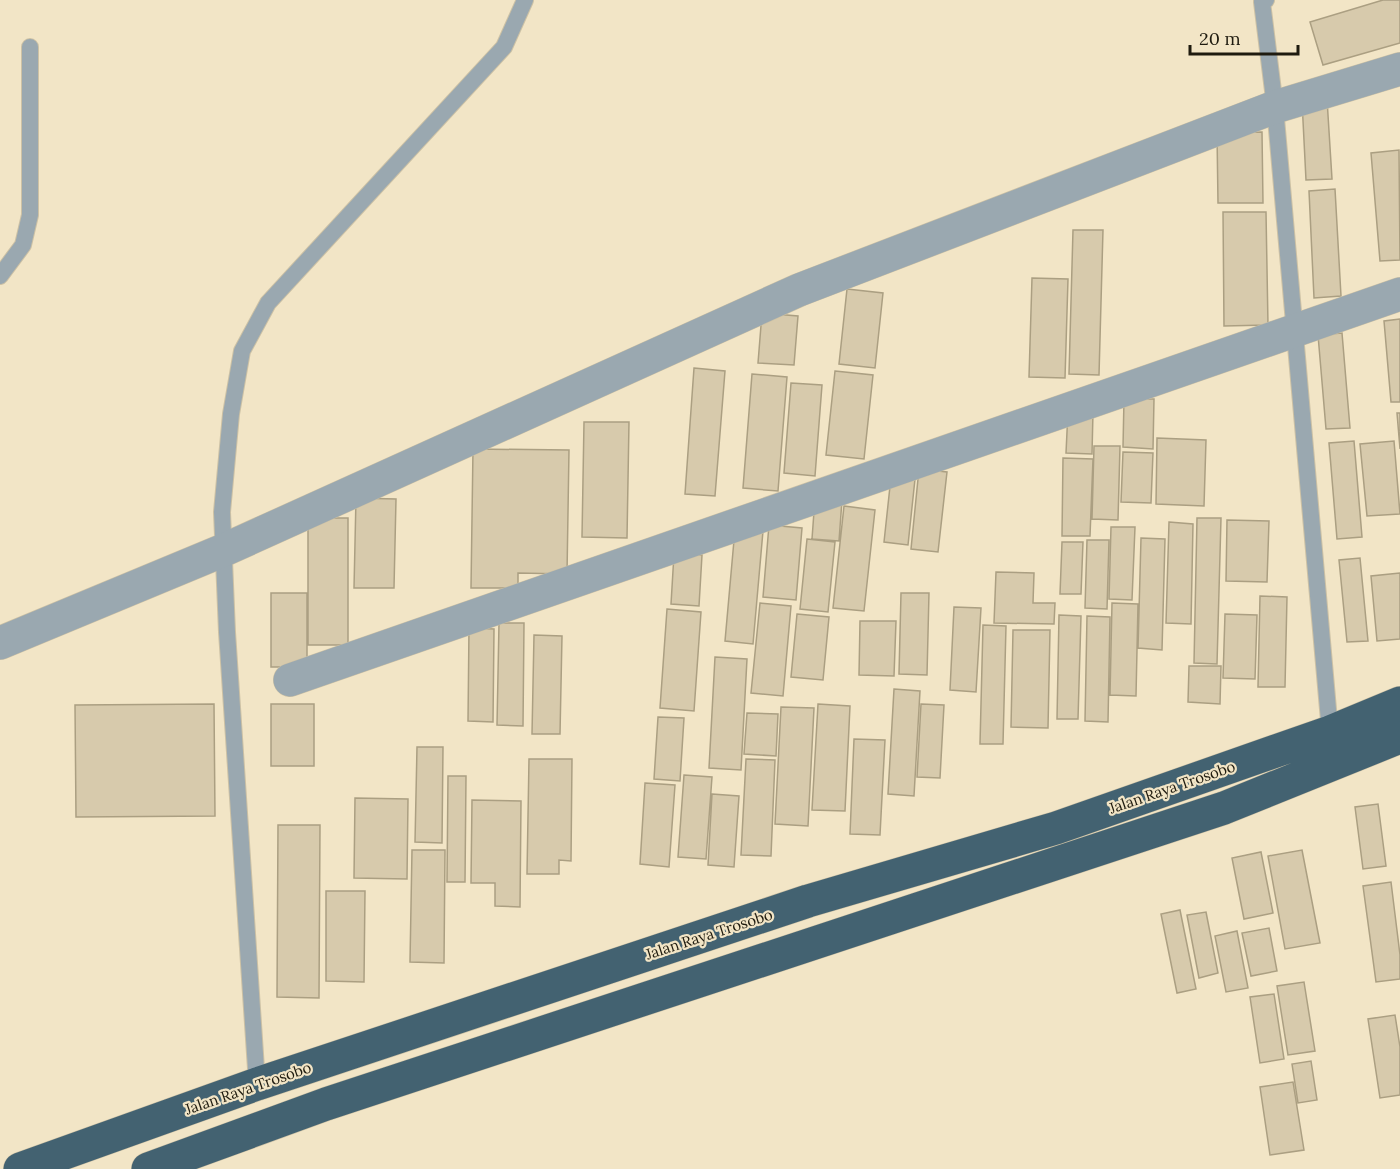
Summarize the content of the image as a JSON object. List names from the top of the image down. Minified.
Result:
{"streets":{"highway":["Jalan Raya Trosobo"]},"scale_bar":"20 m"}
